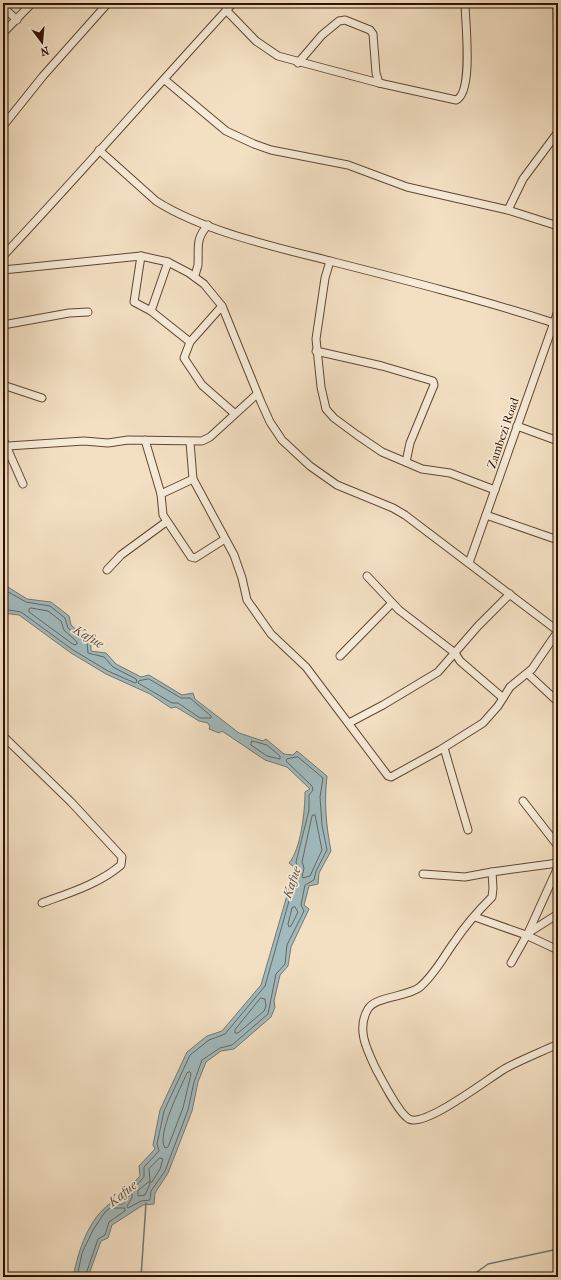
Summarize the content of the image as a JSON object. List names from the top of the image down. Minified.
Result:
{"streets":{"street":["Zambezi Road"]},"water":["Kafue"],"north":"bottom"}
